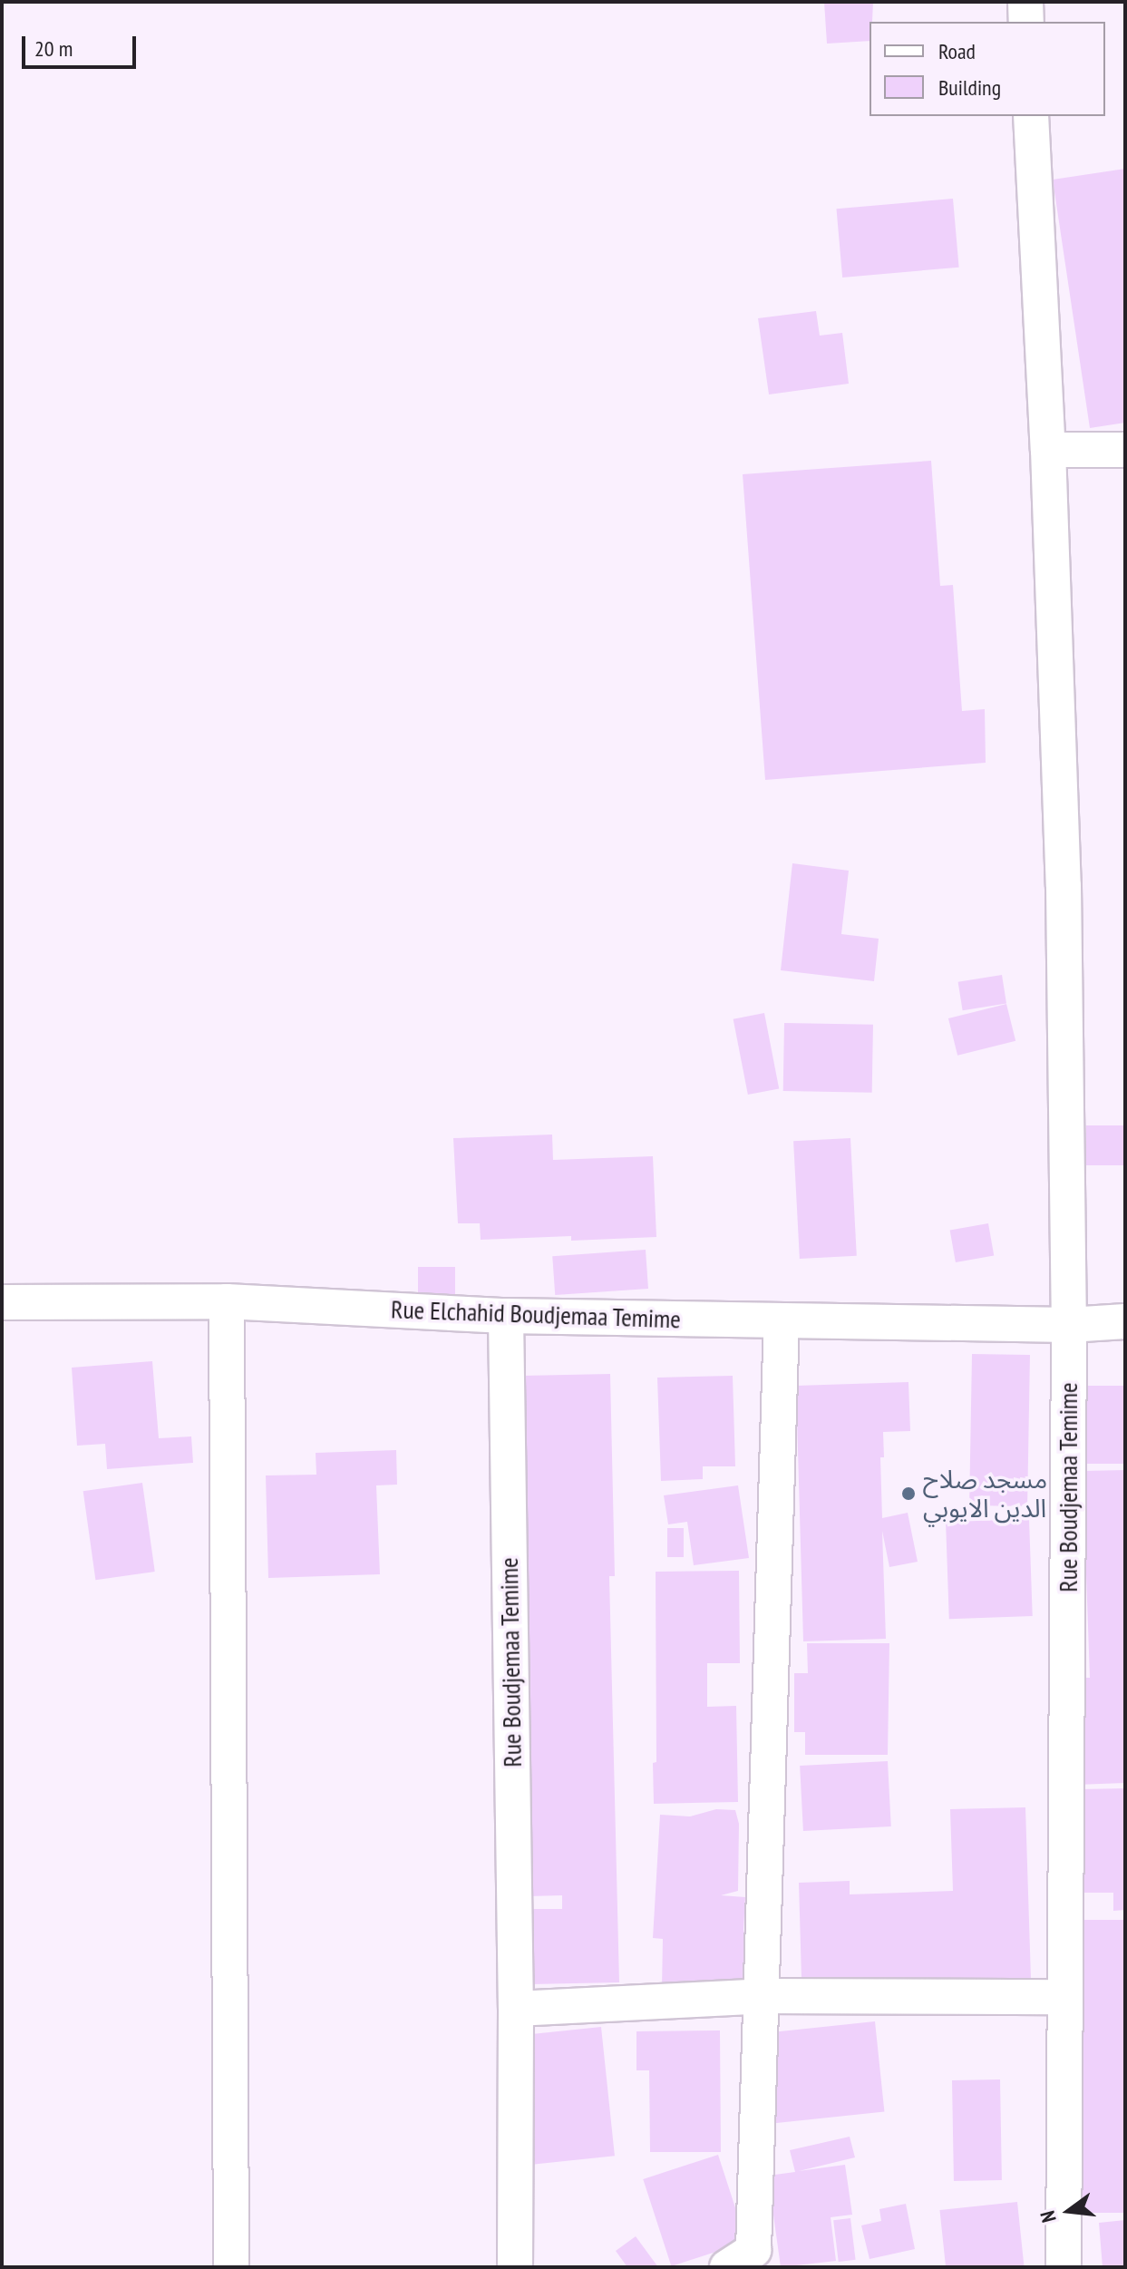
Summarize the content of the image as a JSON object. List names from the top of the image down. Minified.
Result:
{"streets":{"street":["Rue Elchahid Boudjemaa Temime","Rue Boudjemaa Temime"]},"crossings":[["Rue Elchahid Boudjemaa Temime","Rue Boudjemaa Temime"]],"places":["مسجد صلاح الدين الايوبي"],"legend":["Road","Building"],"scale_bar":"20 m","north":"left"}
